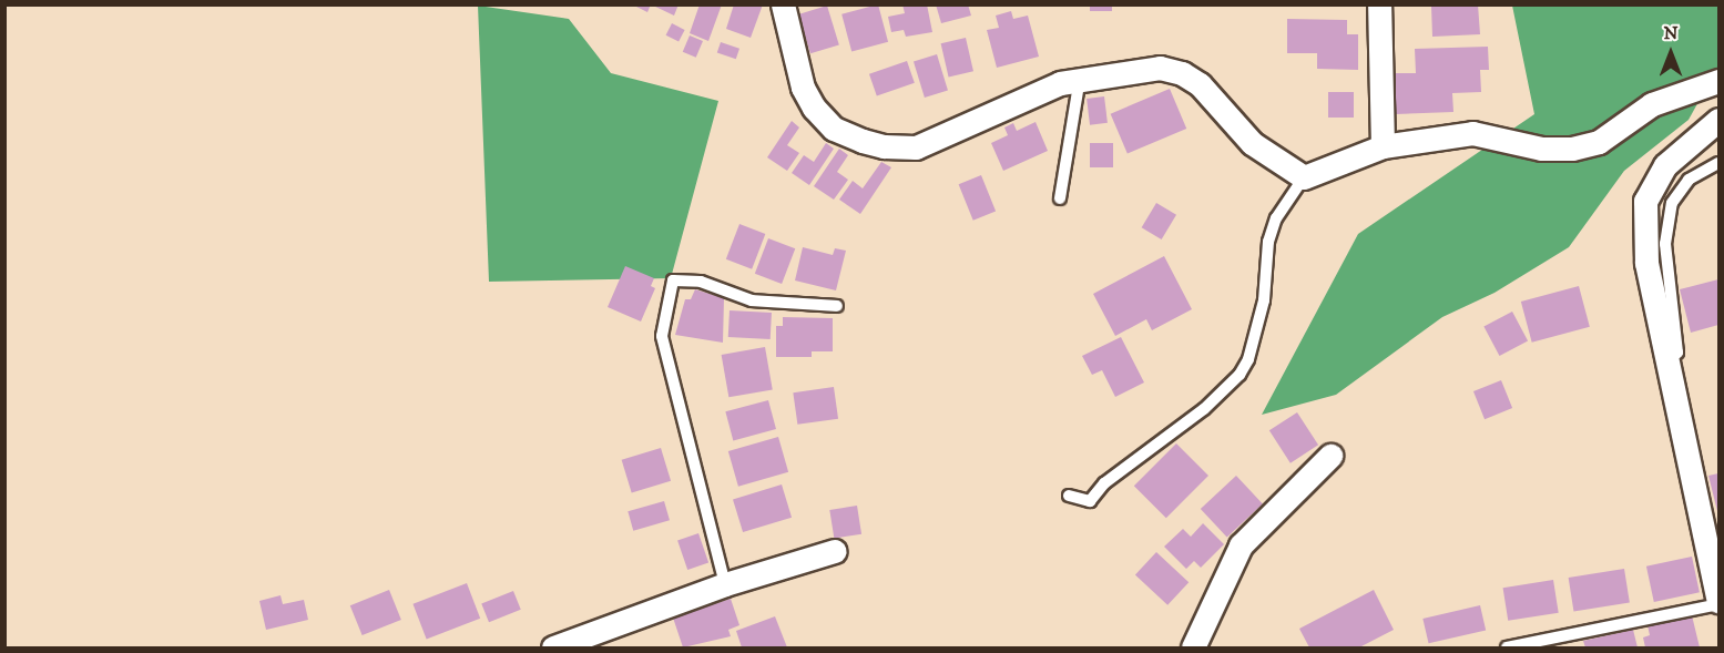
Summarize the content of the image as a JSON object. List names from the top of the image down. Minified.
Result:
{"north":"top"}
